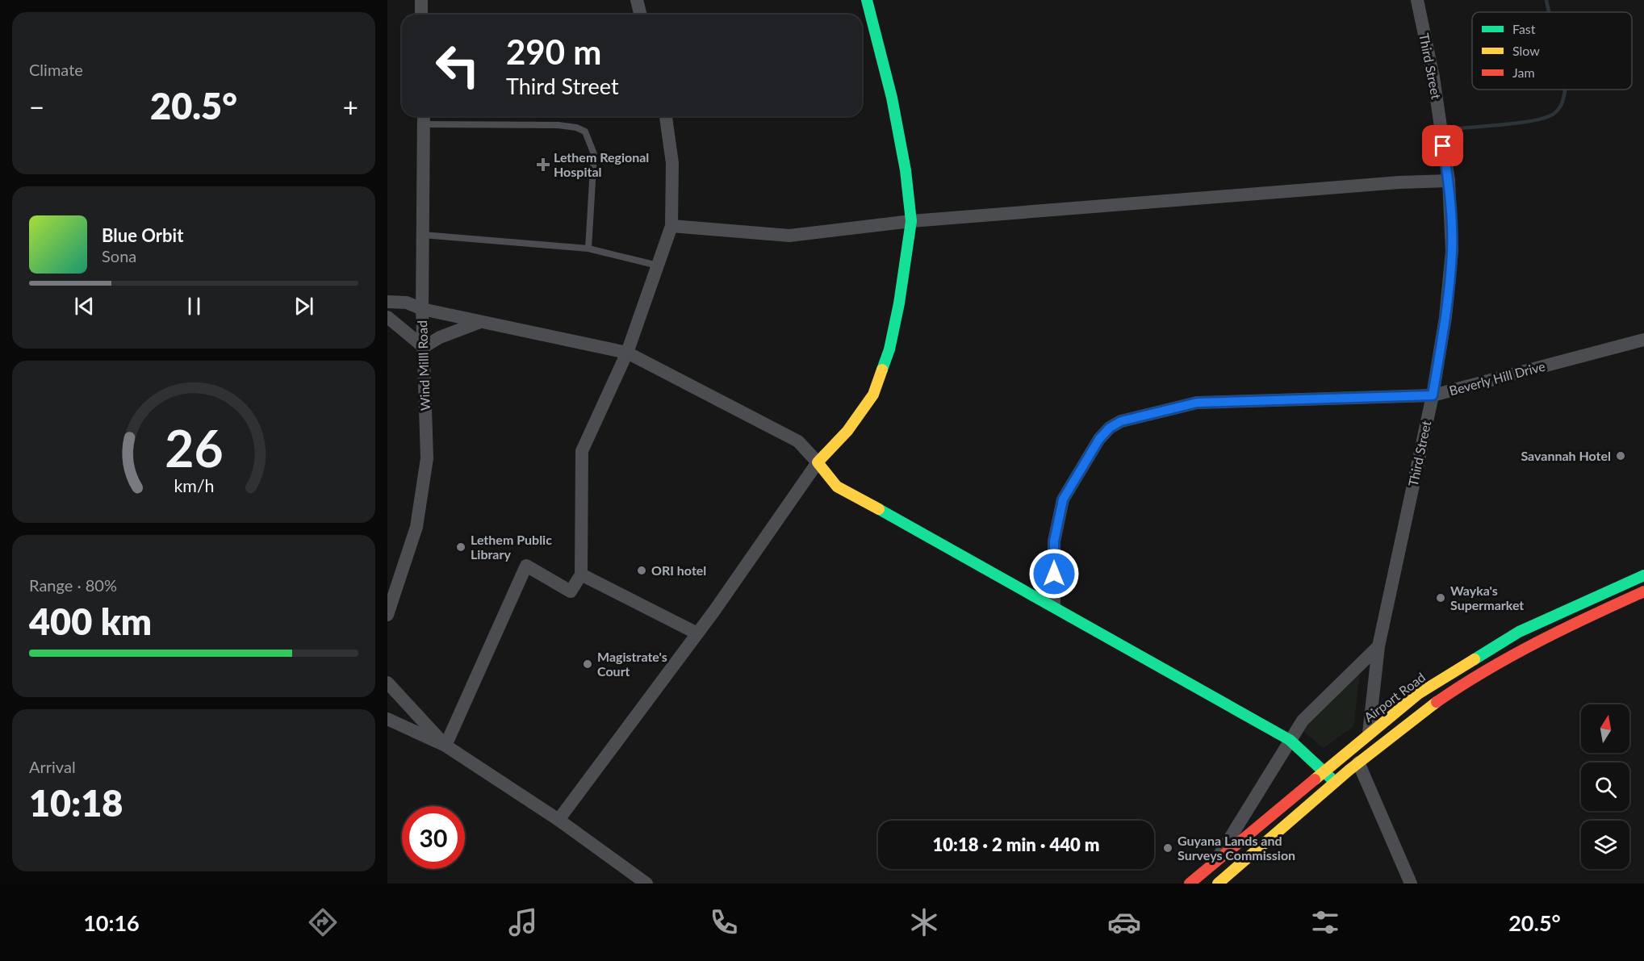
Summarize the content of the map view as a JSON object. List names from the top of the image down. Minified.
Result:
{"streets":{"street":["Third Street","Wind Milll Road","Beverly Hill Drive","Airport Road"]},"crossings":[["Third Street","Beverly Hill Drive"],["Third Street","Airport Road"]],"places":{"health":["Lethem Regional Hospital"],"other":["Savannah Hotel","Lethem Public Library","ORI hotel","Wayka's Supermarket","Magistrate's Court","Guyana Lands and Surveys Commission"]},"legend":["Fast","Slow","Jam"],"north":"top","page":{"tile":["Climate",["Range · 80%","400 km"],["Arrival","10:18"]],"turn":["290 m","Third Street"],"heat":["−","20.5°","+"],"song":["Blue Orbit","Sona"],"limit":"30","trip":"10:18 · 2 min · 440 m","tabs":["10:16","20.5°"],"gauge":["26","km/h"]}}
